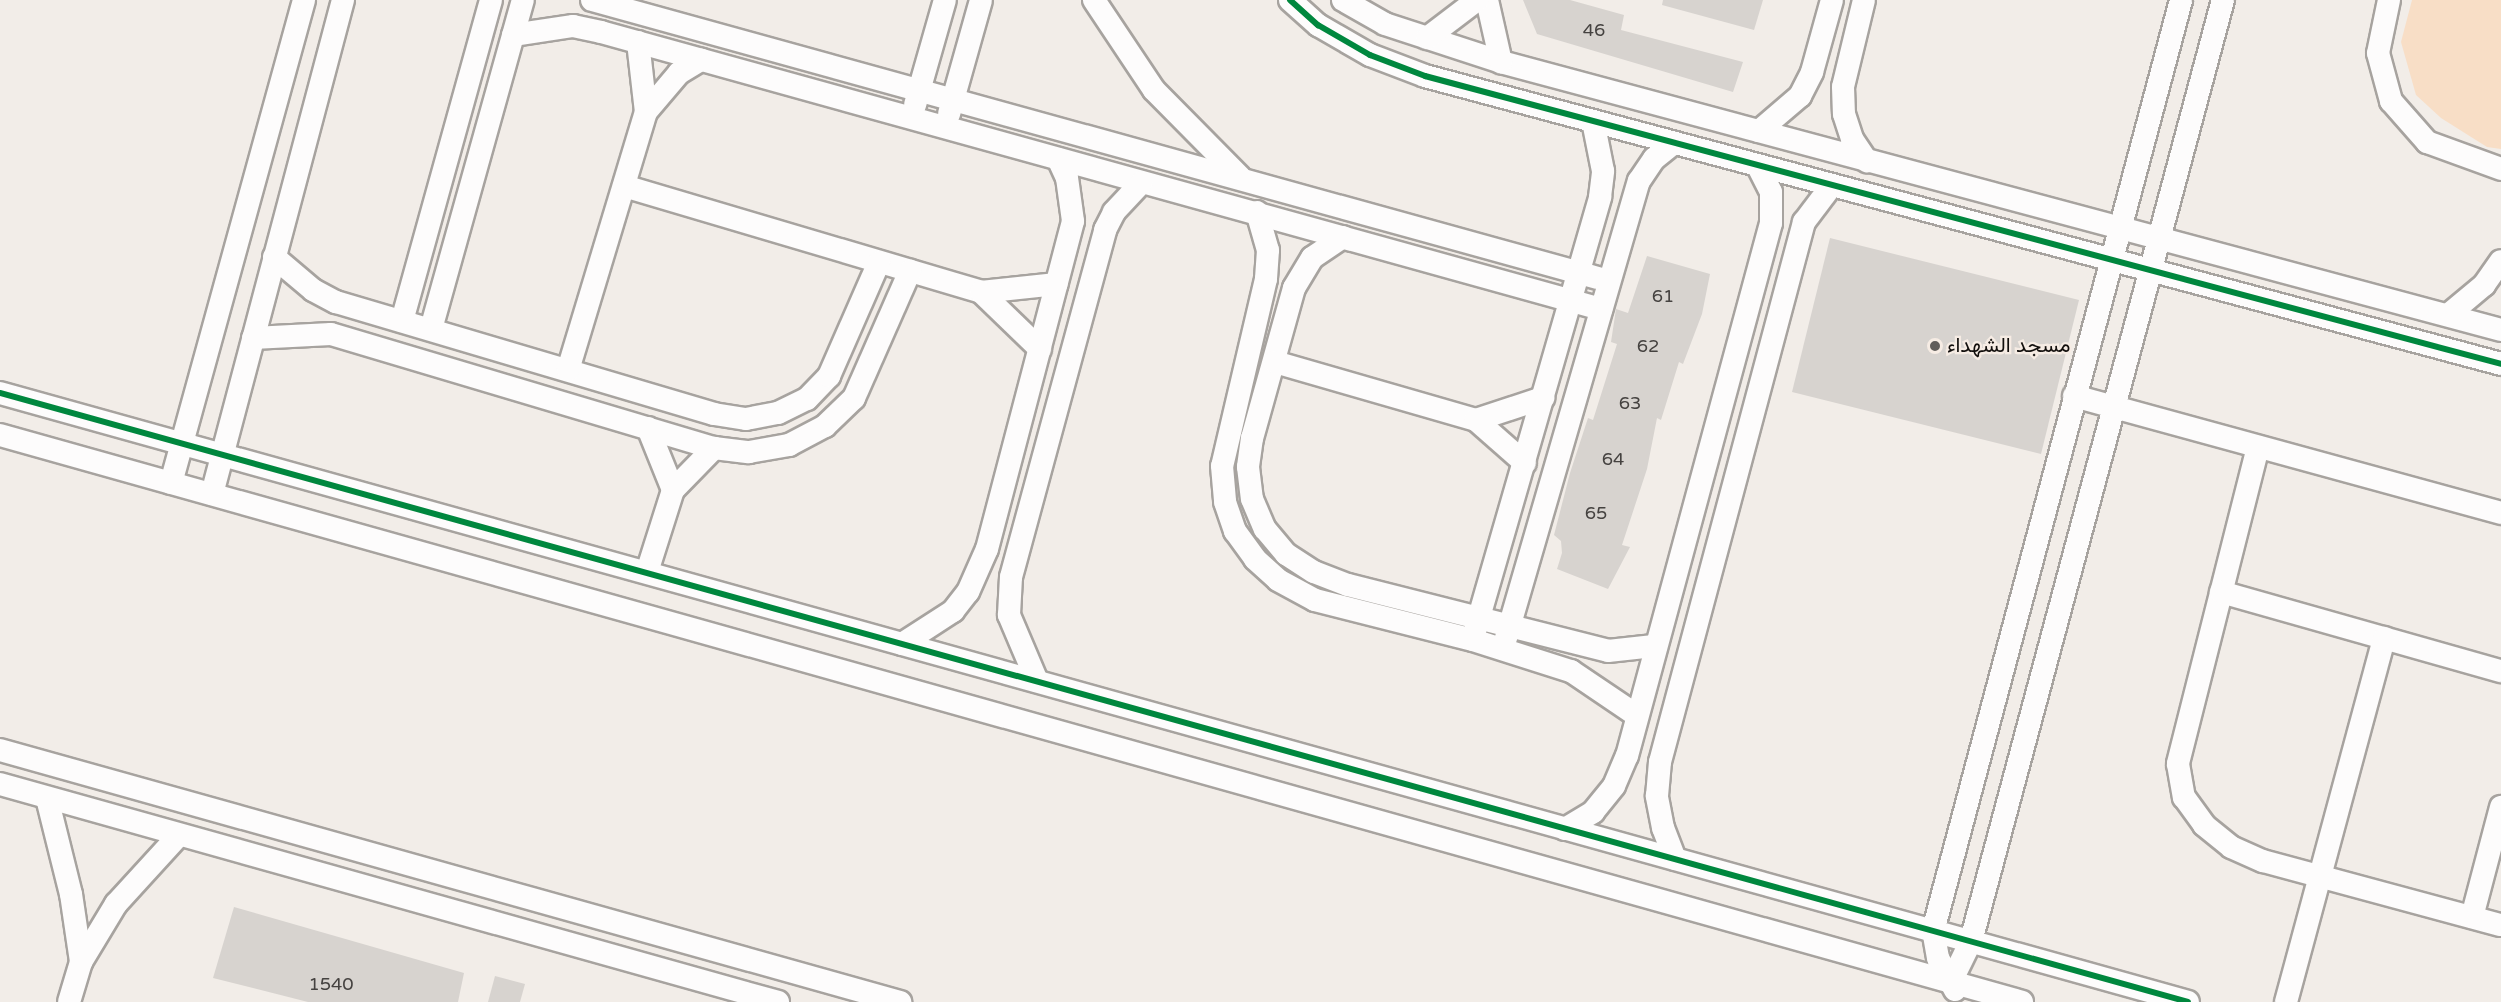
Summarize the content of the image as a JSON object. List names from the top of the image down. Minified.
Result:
{"places":["مسجد الشهداء"],"house_numbers":["46","61","62","63","64","65","1540"]}
